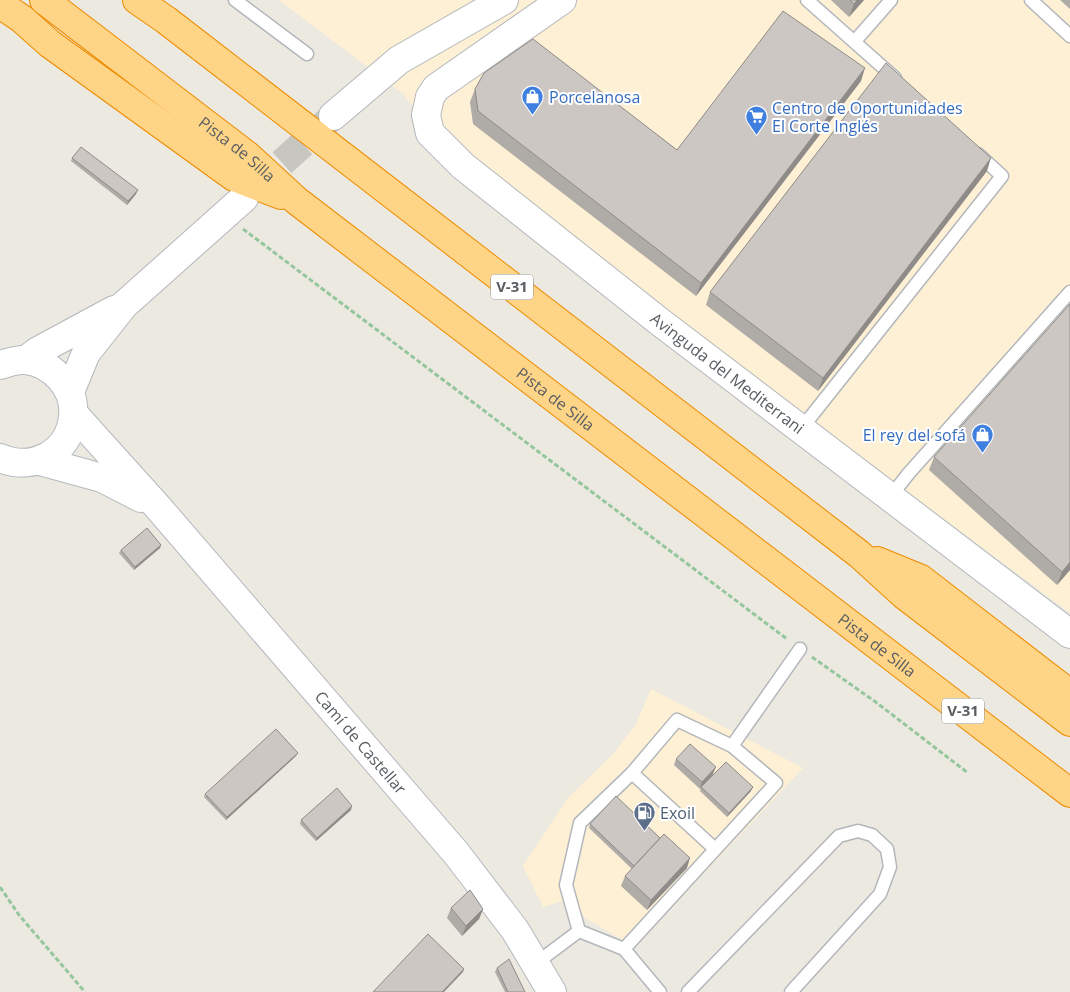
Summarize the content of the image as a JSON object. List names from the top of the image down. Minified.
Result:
{"streets":{"highway":["Pista de Silla","V-31"],"street":["Avinguda del Mediterrani","Camí de Castellar"]},"places":{"shop":["Porcelanosa","El rey del sofá"],"supermarket":["Centro de Oportunidades El Corte Inglés"],"fuel station":["Exoil"]}}
